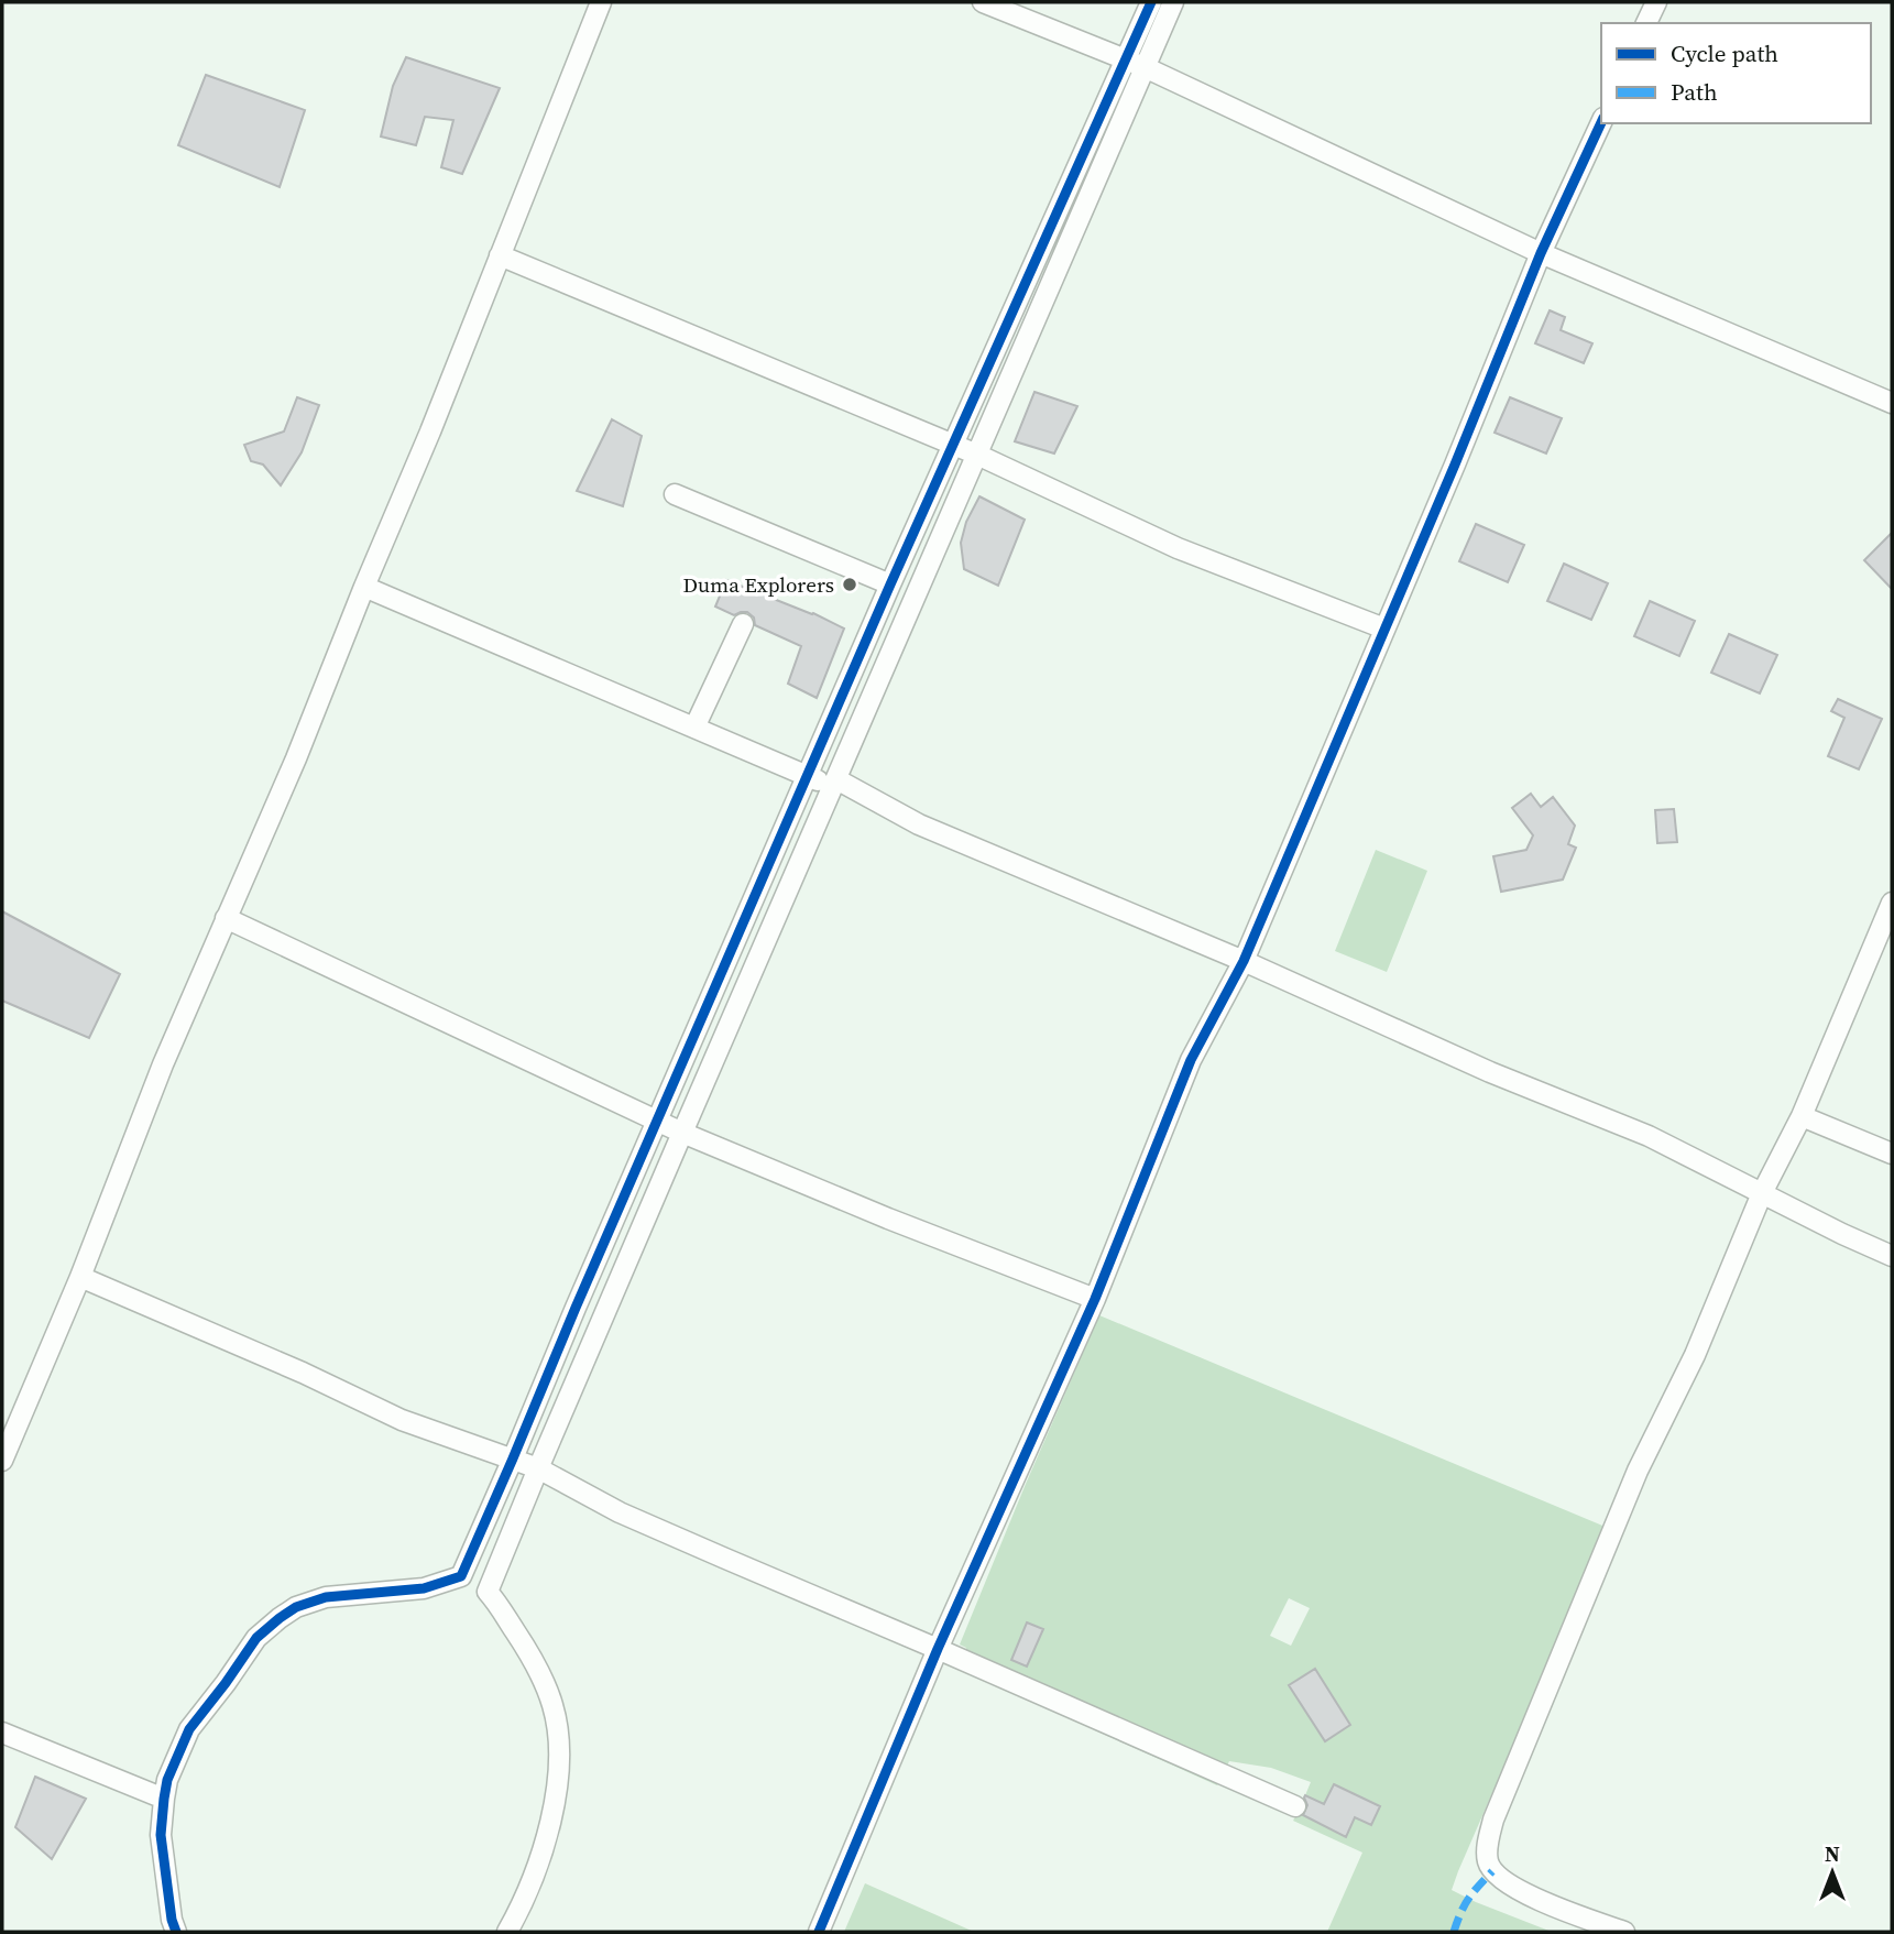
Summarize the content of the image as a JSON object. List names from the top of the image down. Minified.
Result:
{"places":["Duma Explorers"],"legend":["Cycle path","Path"],"north":"top"}
